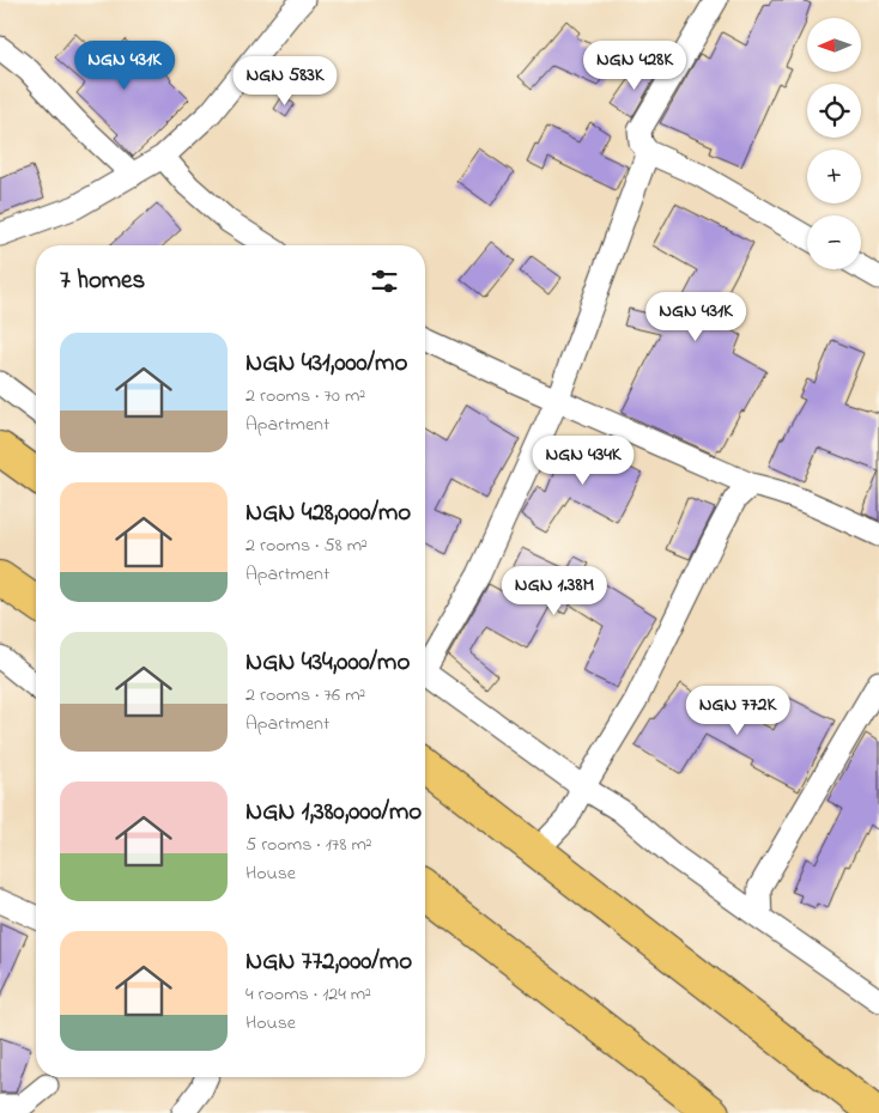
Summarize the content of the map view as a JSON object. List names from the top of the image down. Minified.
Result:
{"north":"left","page":{"map_buttons":["+","−"],"price":["NGN 431K","NGN 428K","NGN 583K","NGN 431K","NGN 434K","NGN 1.38M","NGN 772K"],"heading":"7 homes","list":[{"name":"NGN 431,000/mo","note":"2 rooms · 70 m² · Apartment"},{"name":"NGN 428,000/mo","note":"2 rooms · 58 m² · Apartment"},{"name":"NGN 434,000/mo","note":"2 rooms · 76 m² · Apartment"},{"name":"NGN 1,380,000/mo","note":"5 rooms · 178 m² · House"},{"name":"NGN 772,000/mo","note":"4 rooms · 124 m² · House"}]}}
